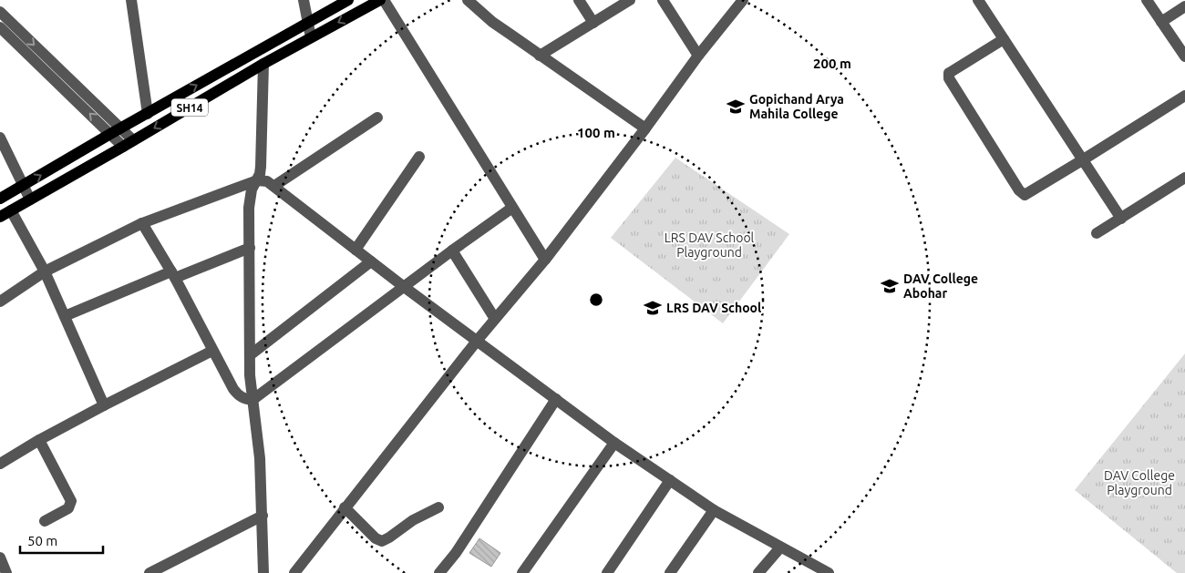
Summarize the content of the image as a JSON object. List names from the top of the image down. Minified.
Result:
{"streets":{"main road":["SH14"]},"parks":["LRS DAV School Playground","DAV College Playground"],"places":{"school or university":["Gopichand Arya Mahila College","DAV College Abohar","LRS DAV School"]},"scale_bar":"50 m","rings":["200 m","100 m"]}
